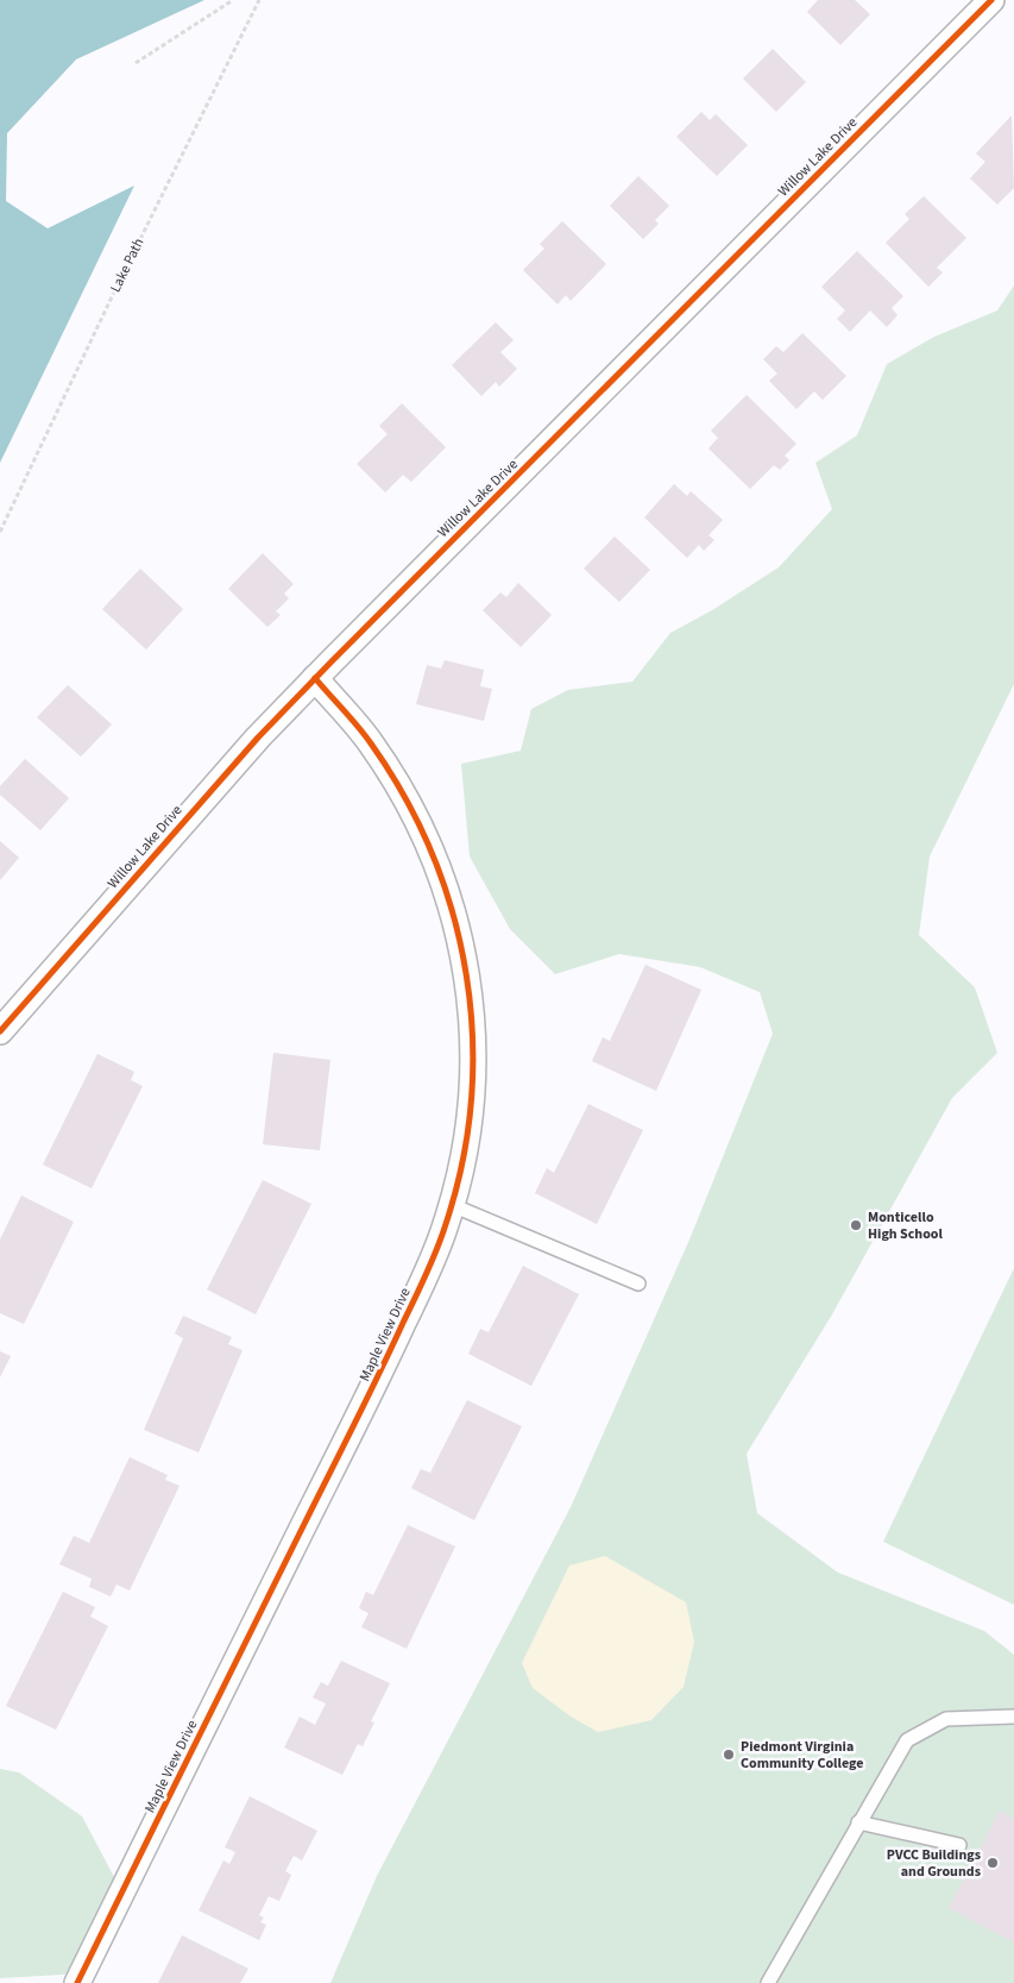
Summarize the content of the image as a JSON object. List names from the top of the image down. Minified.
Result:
{"streets":{"street":["Willow Lake Drive","Maple View Drive"],"path":["Lake Path"]},"crossings":[["Willow Lake Drive","Maple View Drive"]],"places":["Monticello High School","Piedmont Virginia Community College","PVCC Buildings and Grounds"]}
